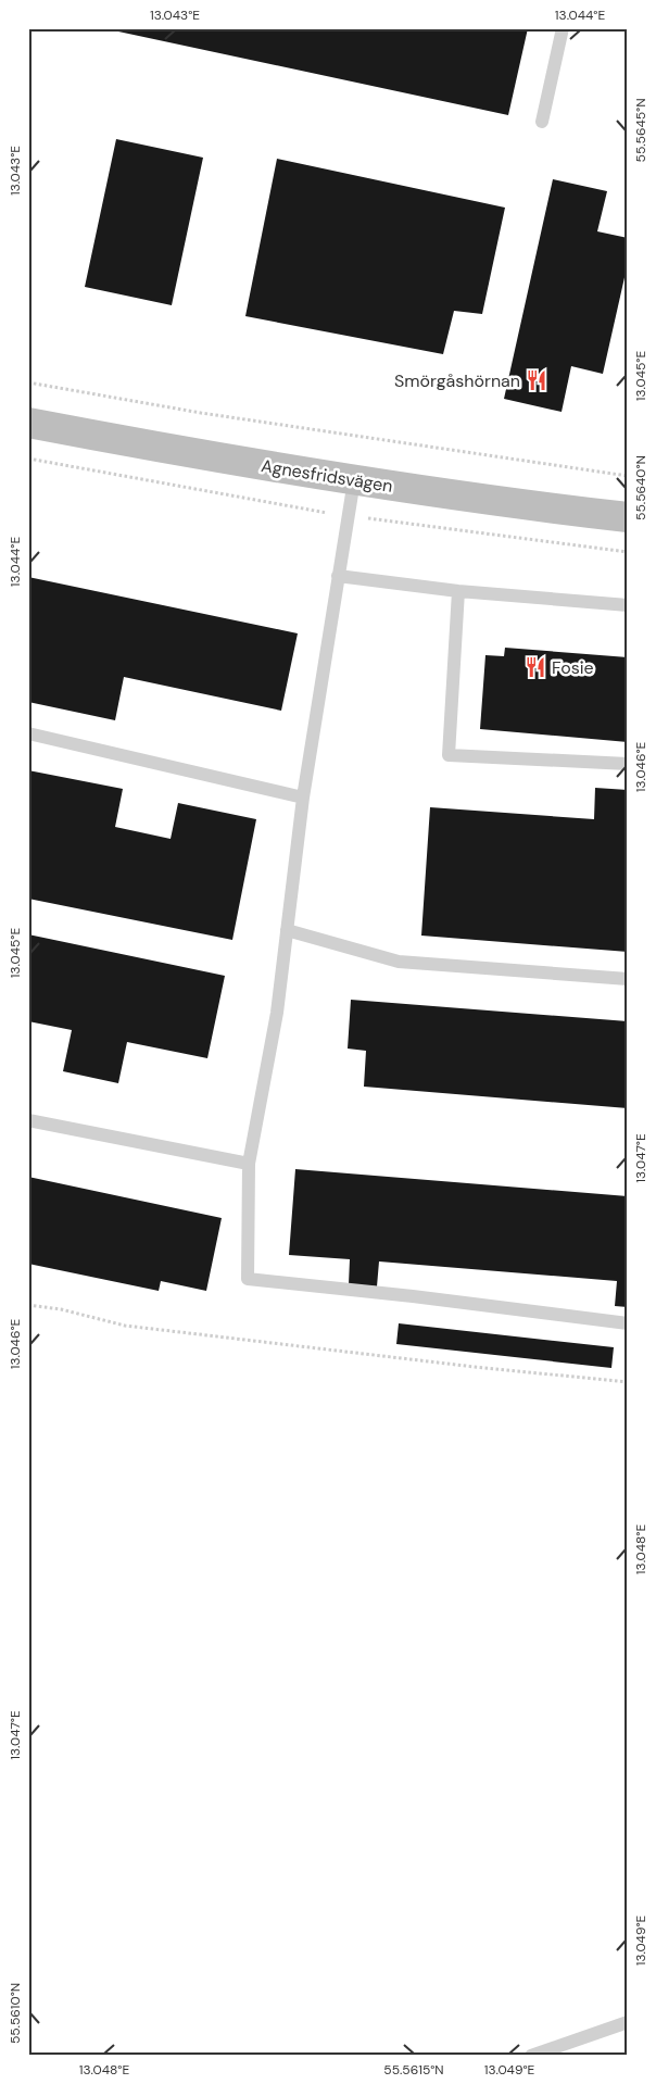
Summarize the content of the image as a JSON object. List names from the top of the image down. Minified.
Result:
{"streets":{"main road":["Agnesfridsvägen"]},"places":{"restaurant":["Smörgåshörnan","Fosie"]},"coordinates":["13.043°E","13.044°E","55.5645°N","13.045°E","55.5640°N","13.046°E","13.047°E","13.048°E","13.049°E","55.5610°N","55.5615°N"]}
